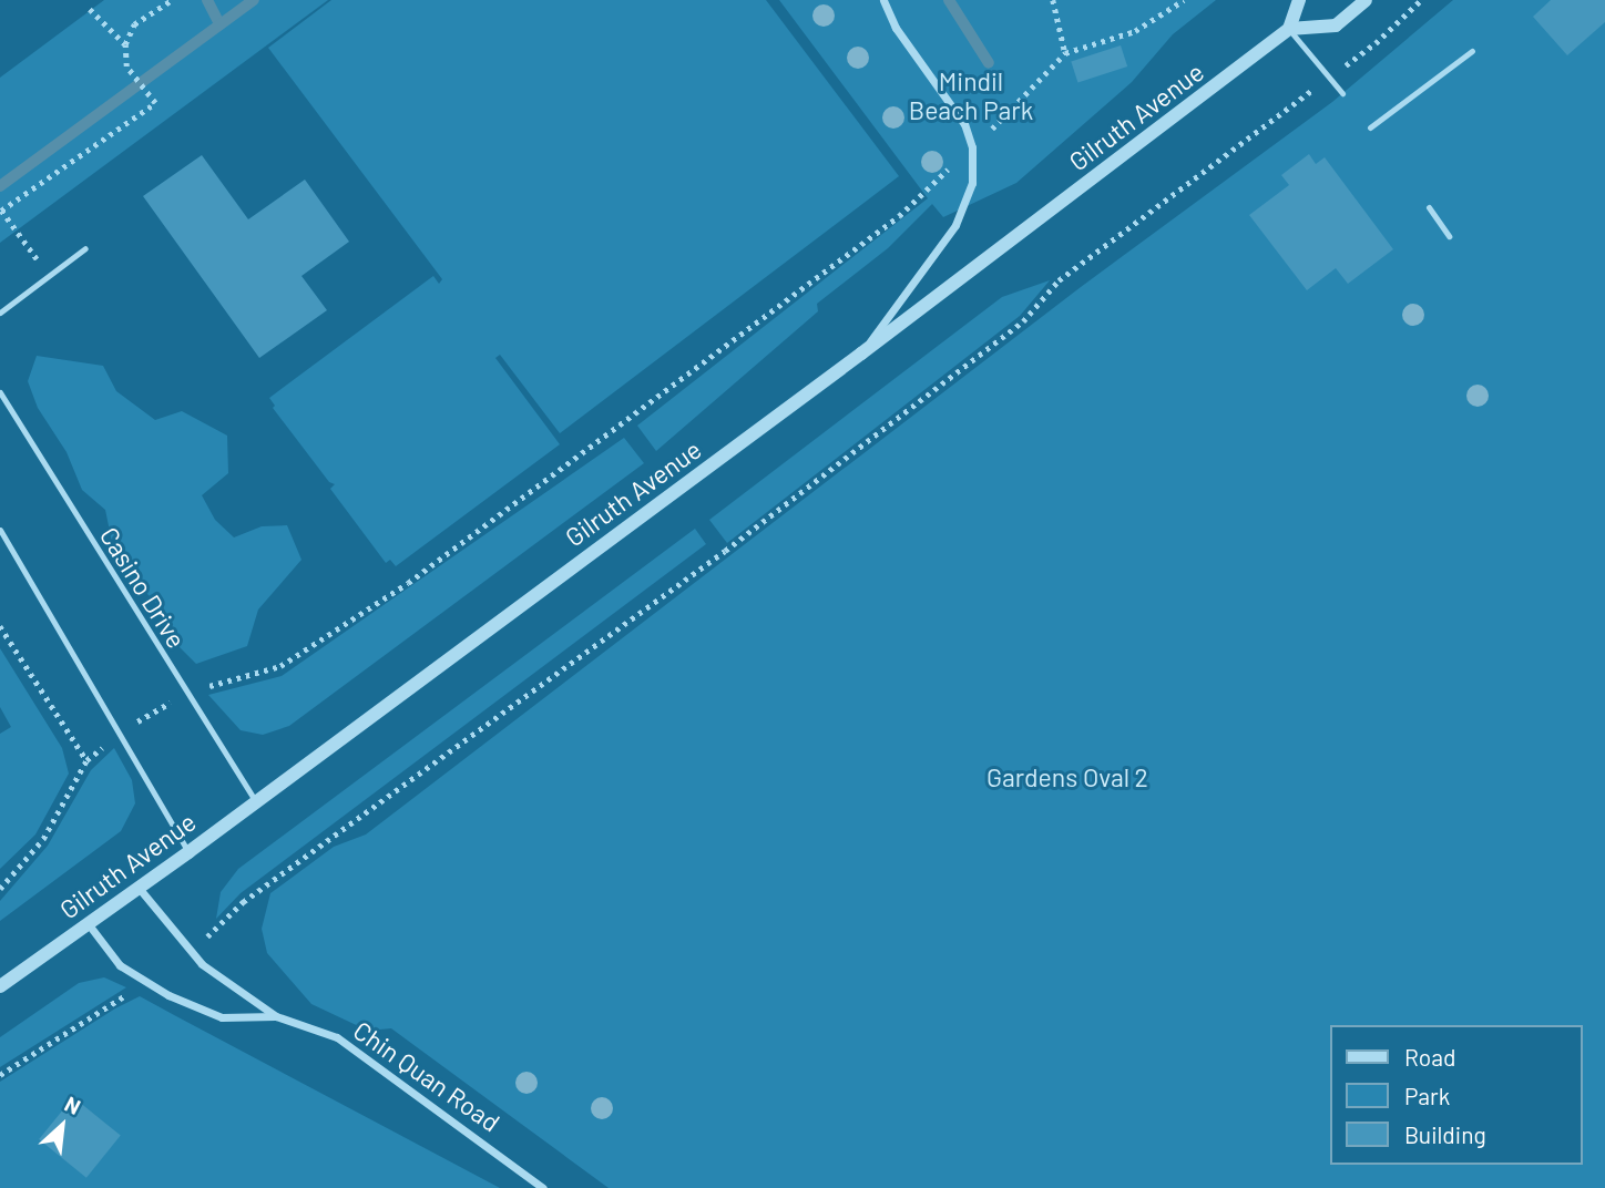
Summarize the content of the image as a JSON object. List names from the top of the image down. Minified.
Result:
{"streets":{"street":["Gilruth Avenue","Chin Quan Road"],"lane":["Casino Drive"]},"crossings":[["Gilruth Avenue","Casino Drive"],["Gilruth Avenue","Chin Quan Road"]],"parks":["Mindil Beach Park","Gardens Oval 2"],"legend":["Road","Park","Building"],"north":"top right"}
